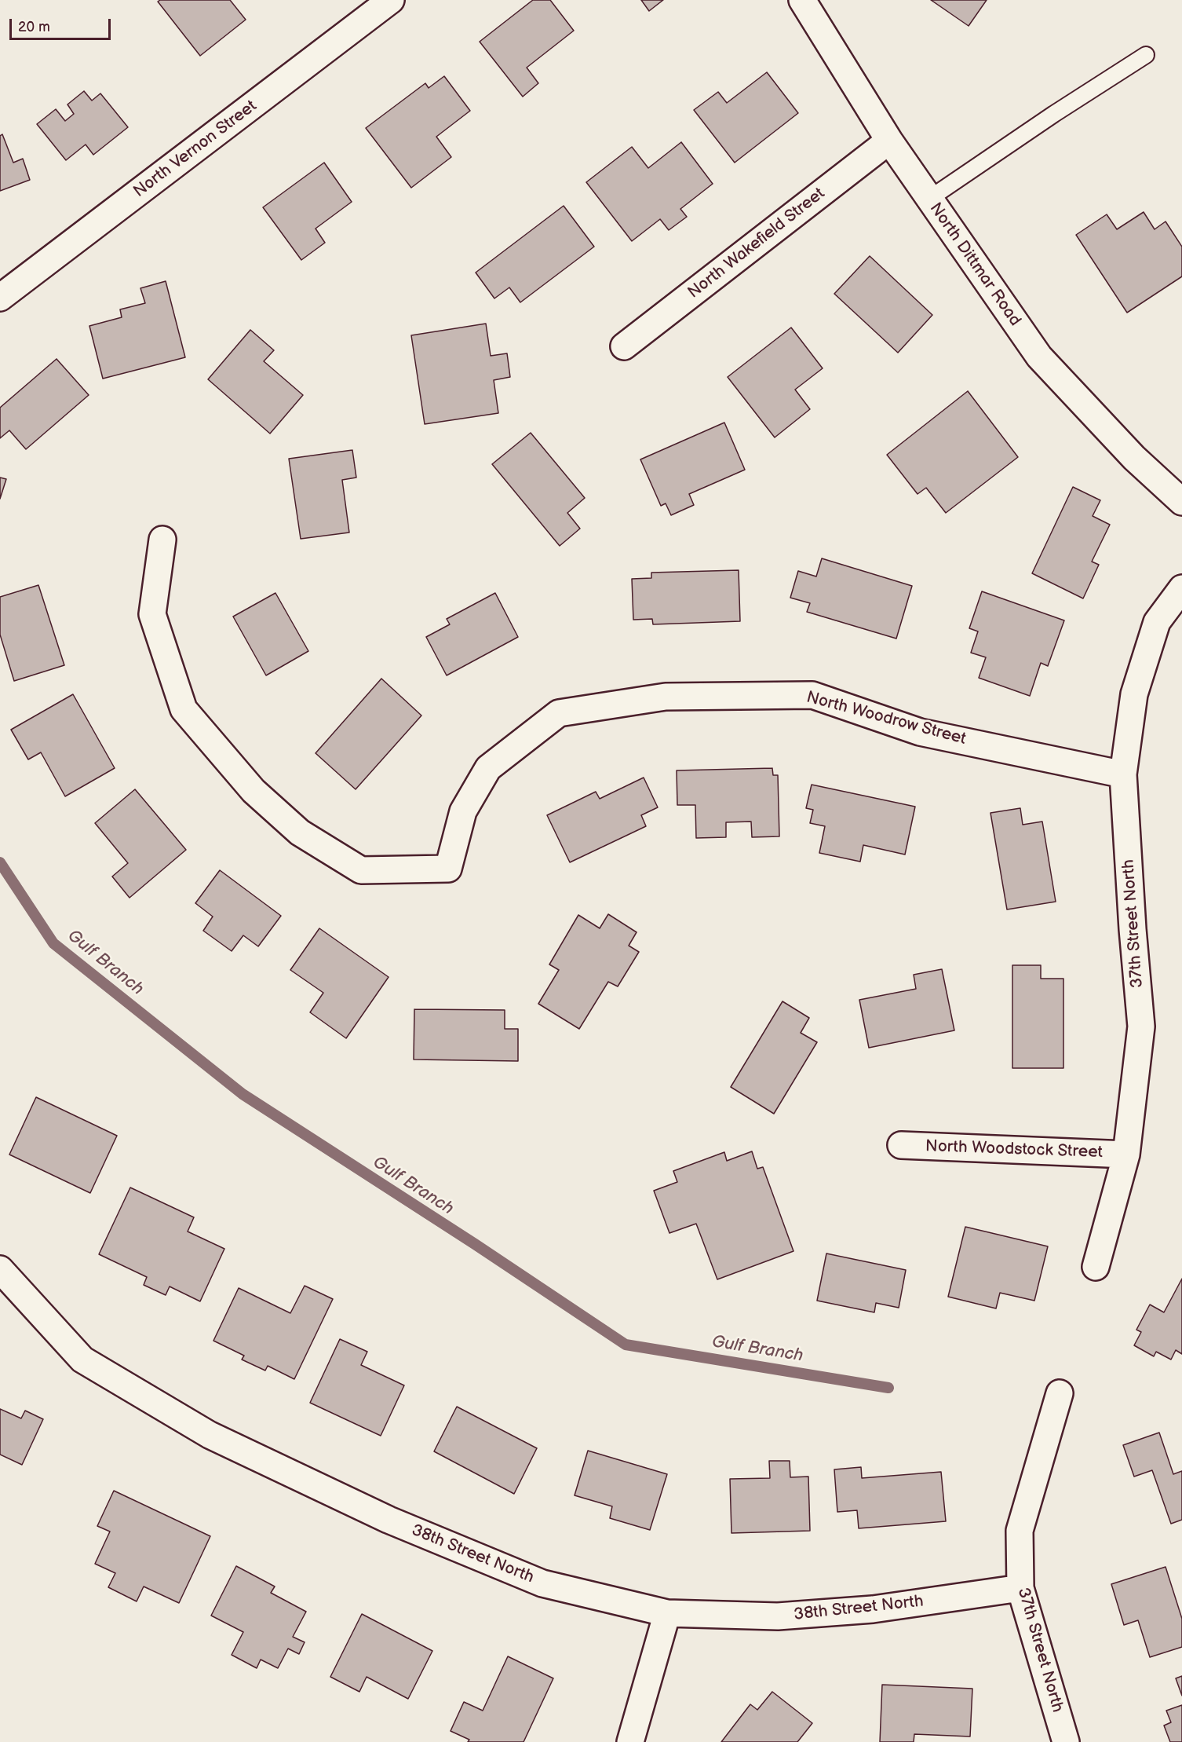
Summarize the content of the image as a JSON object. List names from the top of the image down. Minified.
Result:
{"streets":{"street":["North Vernon Street","North Wakefield Street","North Dittmar Road","North Woodrow Street","37th Street North","North Woodstock Street","38th Street North"]},"crossings":[["North Wakefield Street","North Dittmar Road"],["North Woodrow Street","37th Street North"],["37th Street North","North Woodstock Street"],["37th Street North","38th Street North"]],"water":["Gulf Branch"],"scale_bar":"20 m"}
